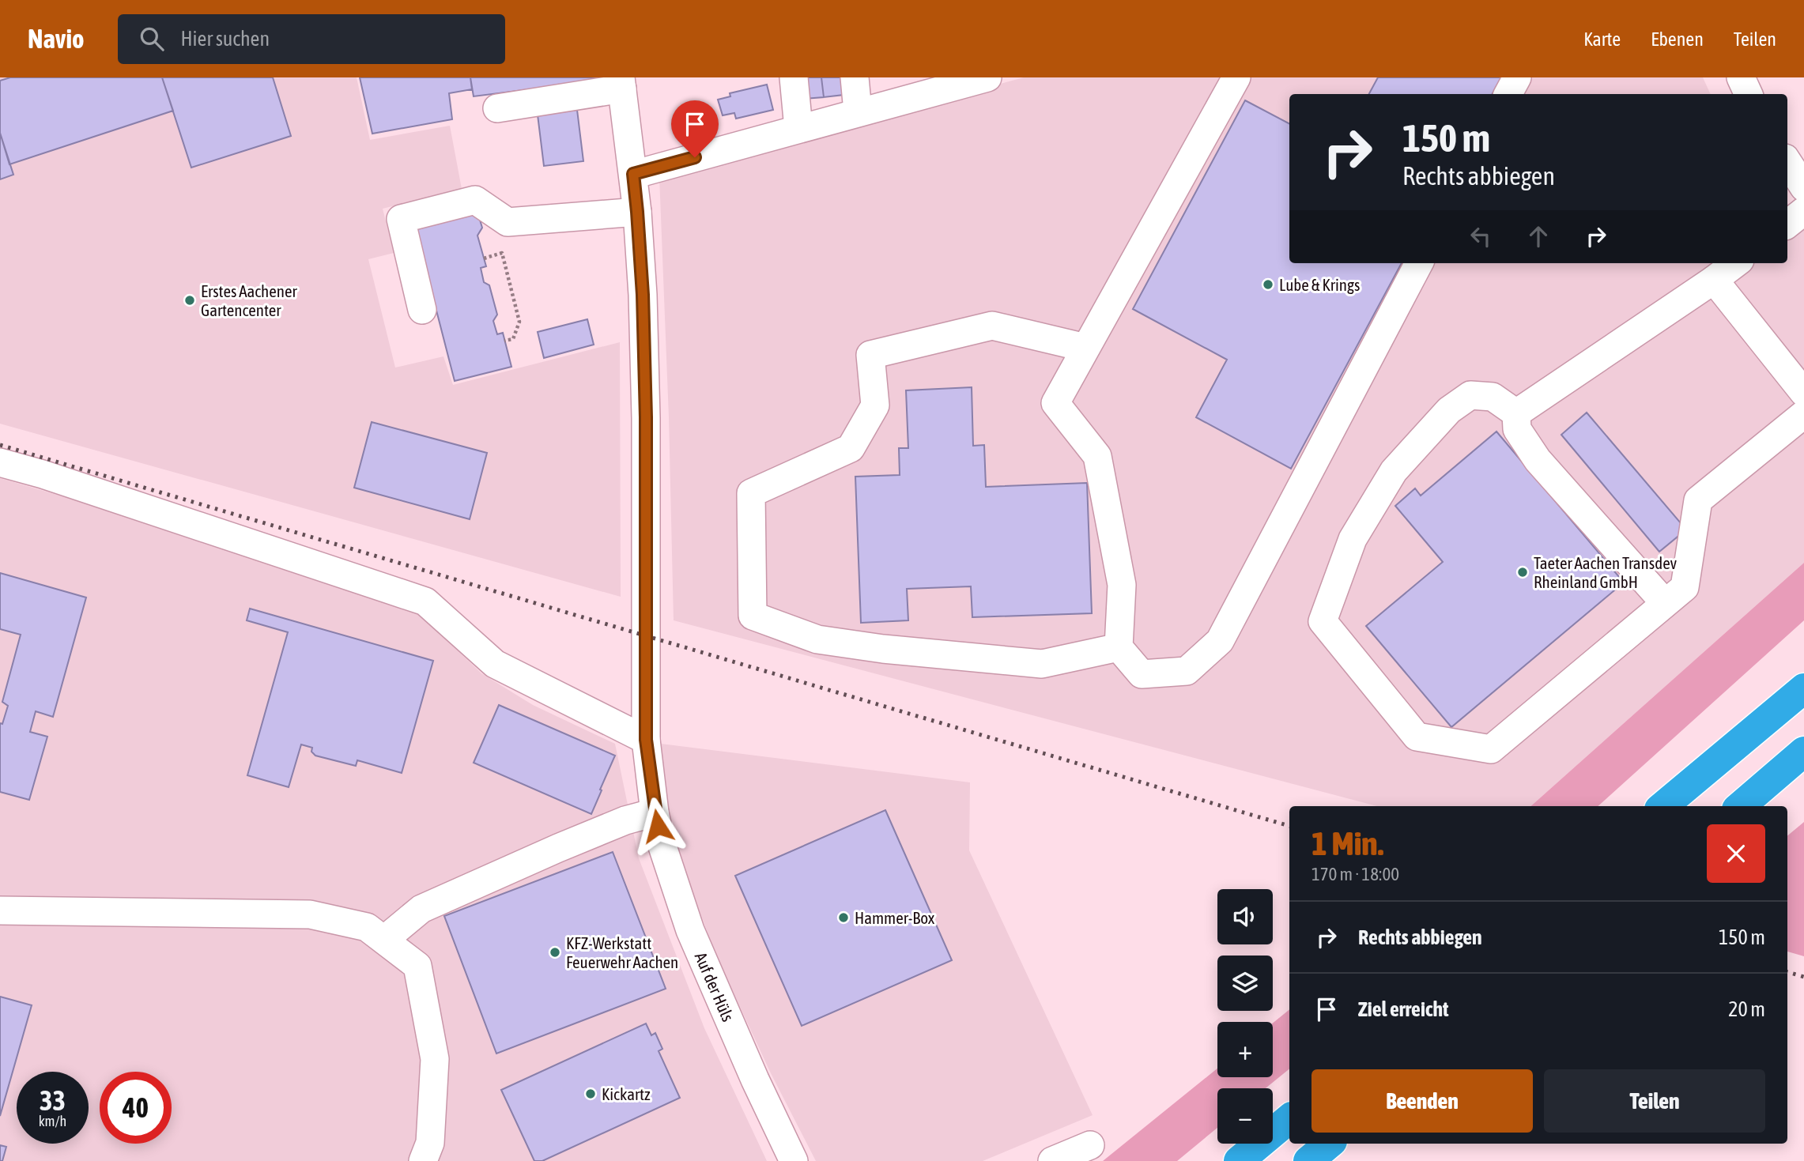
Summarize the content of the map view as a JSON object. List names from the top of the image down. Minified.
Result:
{"streets":{"street":["Auf der Hüls"]},"places":["Lube & Krings","Erstes Aachener Gartencenter","Taeter Aachen Transdev Rheinland GmbH","Hammer-Box","KFZ-Werkstatt Feuerwehr Aachen","Kickartz"],"page":{"header":"Navio","search":"Hier suchen","nav":["Karte","Ebenen","Teilen"],"turn":["150 m","Rechts abbiegen"],"heading":["1 Min.","170 m · 18:00"],"map_buttons":["+","−"],"list":[{"name":"Rechts abbiegen","value":"150 m"},{"name":"Ziel erreicht","value":"20 m"}],"buttons":["Beenden","Teilen"],"speed":"33 km/h","limit":"40"}}
